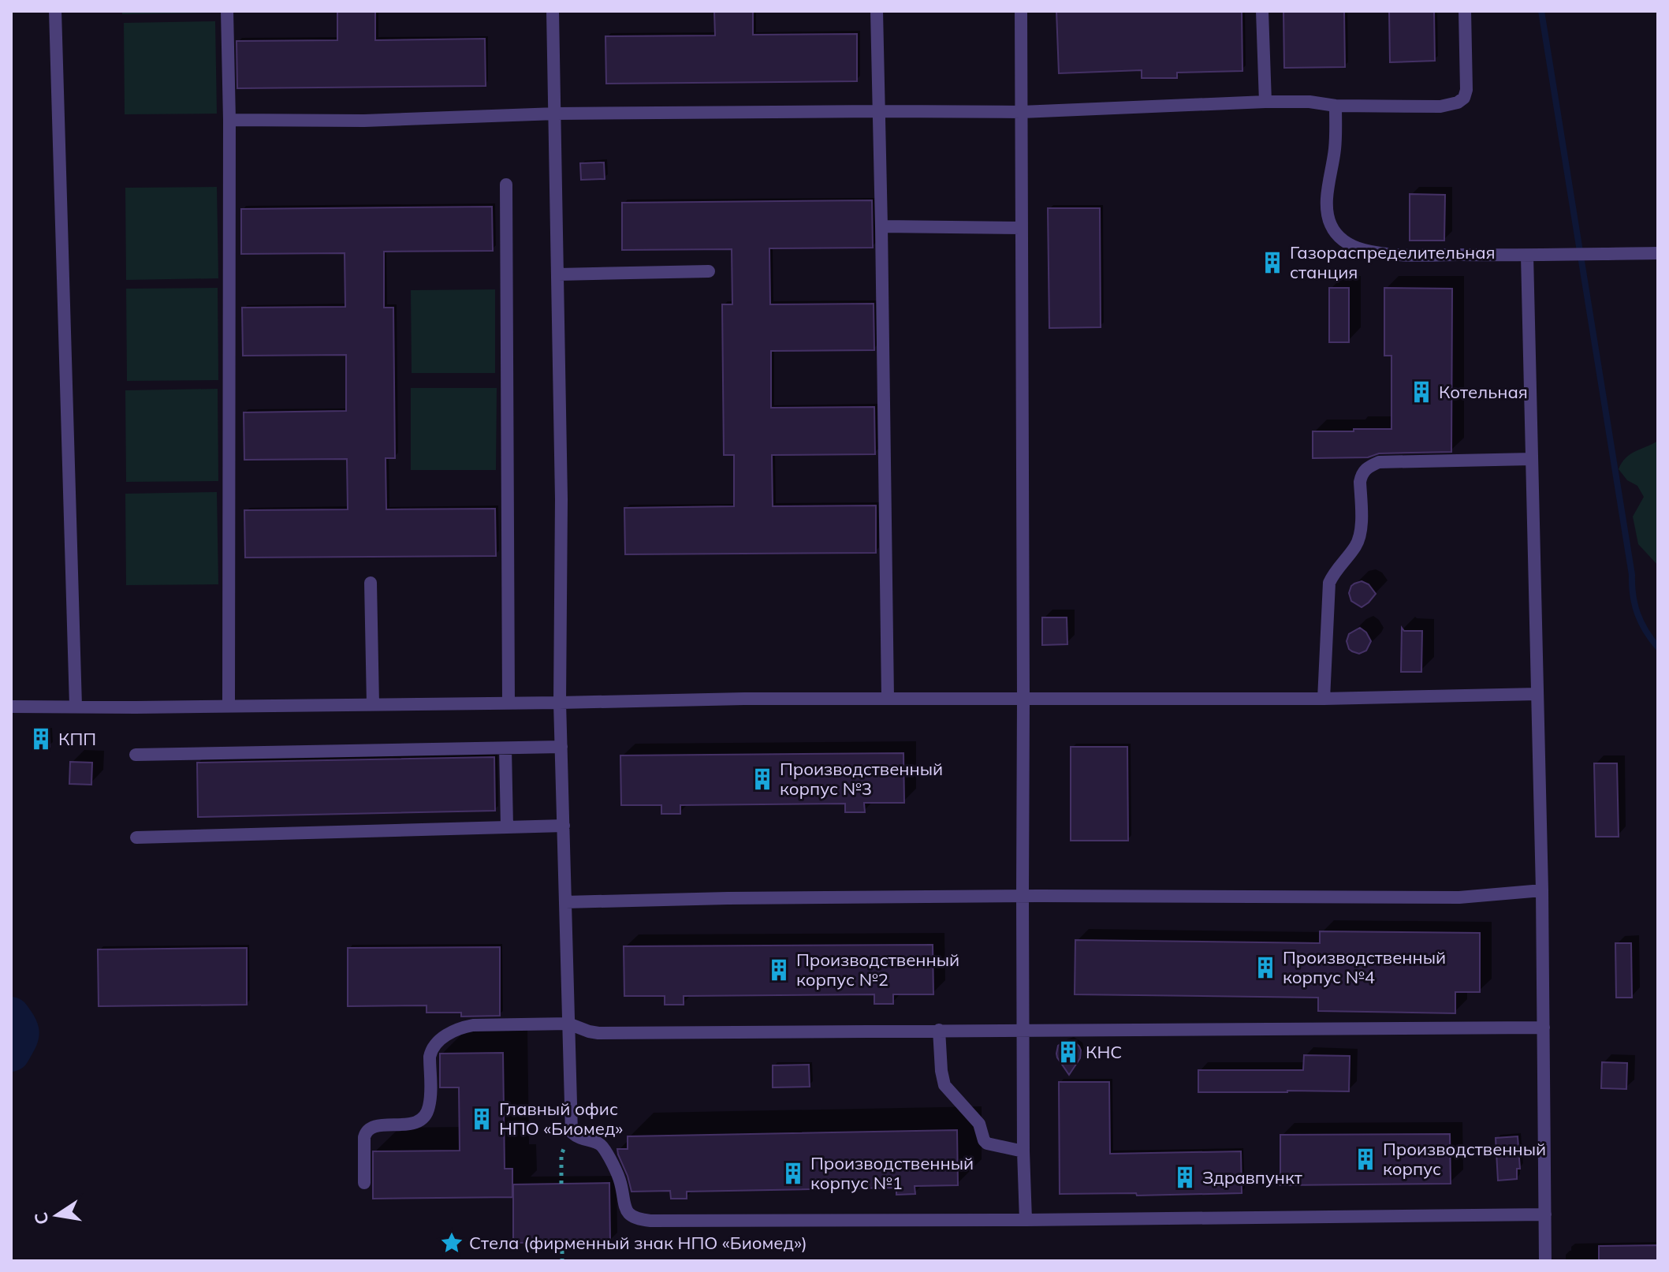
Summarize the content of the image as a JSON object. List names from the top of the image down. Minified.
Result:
{"places":{"building":["Газораспределительная станция","Котельная","КПП","Производственный корпус №3","Производственный корпус №4","Производственный корпус №2","КНС","Главный офис НПО «Биомед»","Производственный корпус","Производственный корпус №1","Здравпункт"],"place":["Стела (фирменный знак НПО «Биомед»)"]},"north":"left"}
